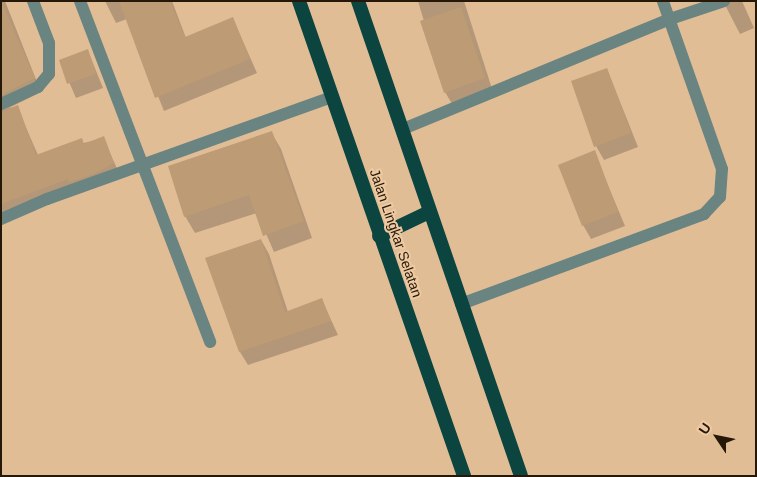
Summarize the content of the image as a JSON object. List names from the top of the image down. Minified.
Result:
{"streets":{"highway":["Jalan Lingkar Selatan"]},"north":"top left"}
